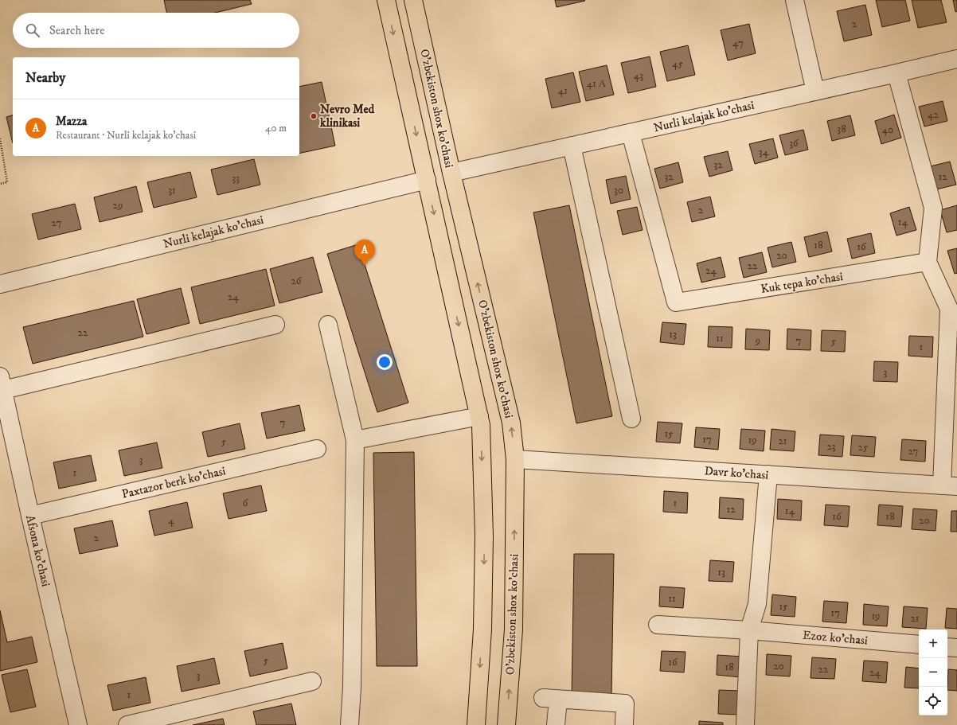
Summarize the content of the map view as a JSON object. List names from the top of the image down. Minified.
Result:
{"streets":{"main road":["O'zbekiston shox ko'chasi"],"street":["Nurli kelajak ko'chasi","Kuk tepa ko'chasi","Davr ko'chasi","Paxtazor berk ko'chasi","Afsona ko'chasi","Ezoz ko'chasi"]},"crossings":[["O'zbekiston shox ko'chasi","Nurli kelajak ko'chasi"],["O'zbekiston shox ko'chasi","Davr ko'chasi"],["Nurli kelajak ko'chasi","Kuk tepa ko'chasi"],["Paxtazor berk ko'chasi","Afsona ko'chasi"]],"places":["Nevro Med klinikasi"],"house_numbers":["2","47","45","43","41 А","41","42","38","40","36","34","32","32","12","33","31","30","29","2","14","27","18","16","20","22","24","26","24","22","13","11","9","7","5","1","3","7","15","17","19","21","5","23","25","27","3","1","6","1","12","14","16","18","4","20","2","13","11","15","17","19","21","5","16","20","18","22","24","3","1"],"page":{"search":"Search here","heading":"Nearby","list":[{"mark":"A","name":"Mazza","note":"Restaurant · Nurli kelajak ko'chasi","value":"40 m"}],"pins":"A","map_buttons":["+","−"]}}
